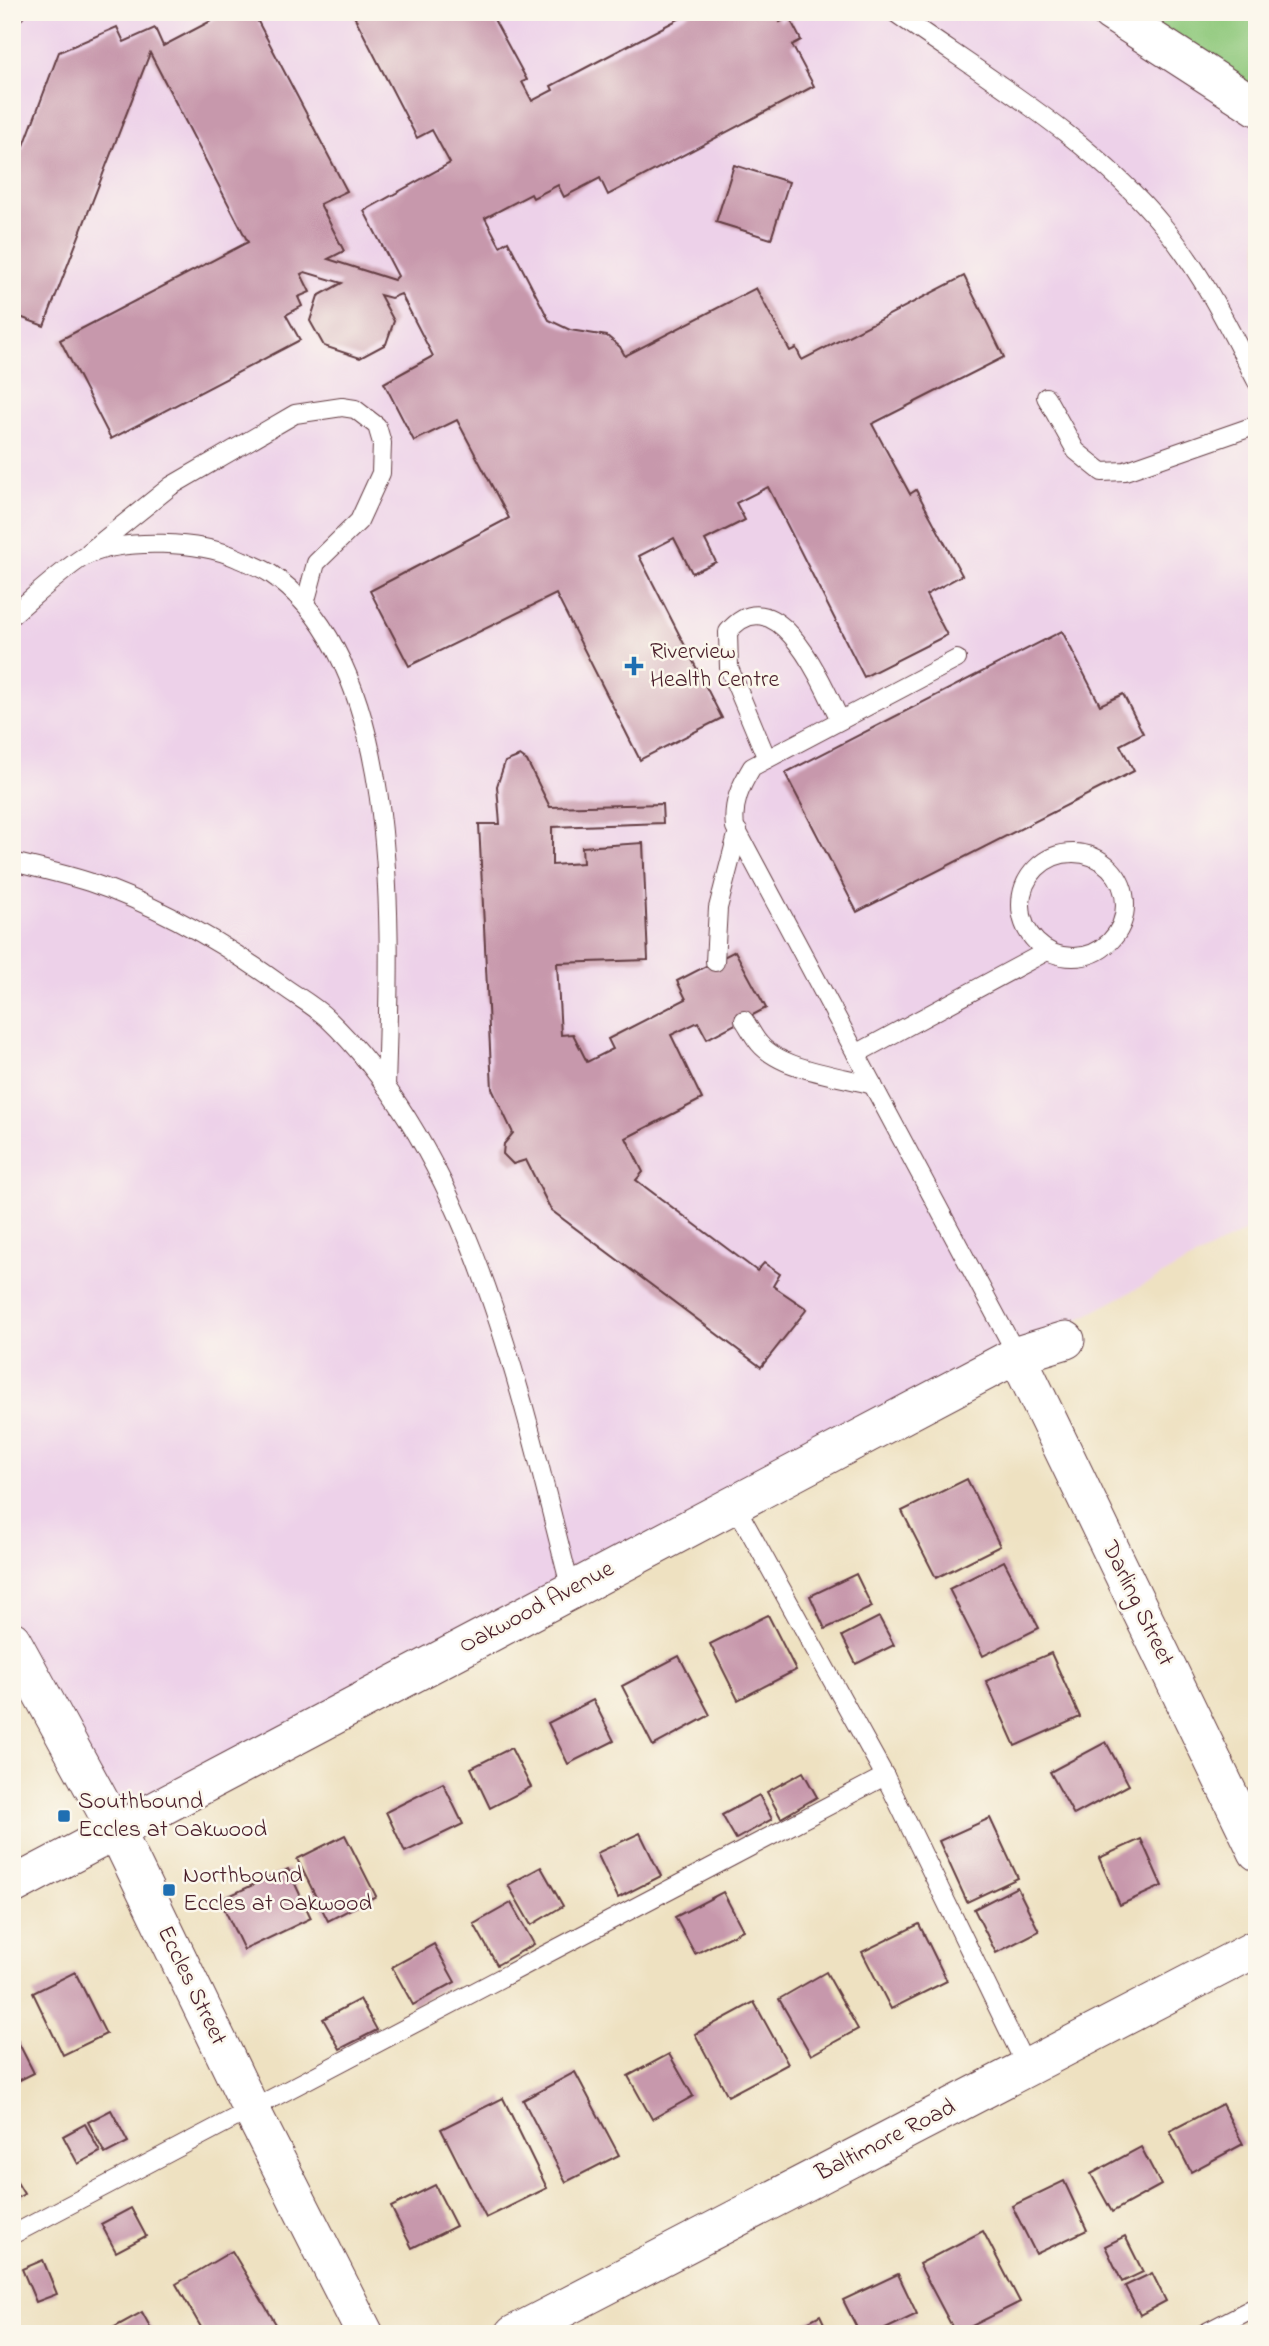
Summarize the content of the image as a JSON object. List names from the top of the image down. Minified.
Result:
{"streets":{"street":["Darling Street","Oakwood Avenue","Eccles Street","Baltimore Road"]},"crossings":[["Darling Street","Oakwood Avenue"],["Oakwood Avenue","Eccles Street"]],"places":{"health":["Riverview Health Centre"],"transit":["Southbound Eccles at Oakwood","Northbound Eccles at Oakwood"]}}
